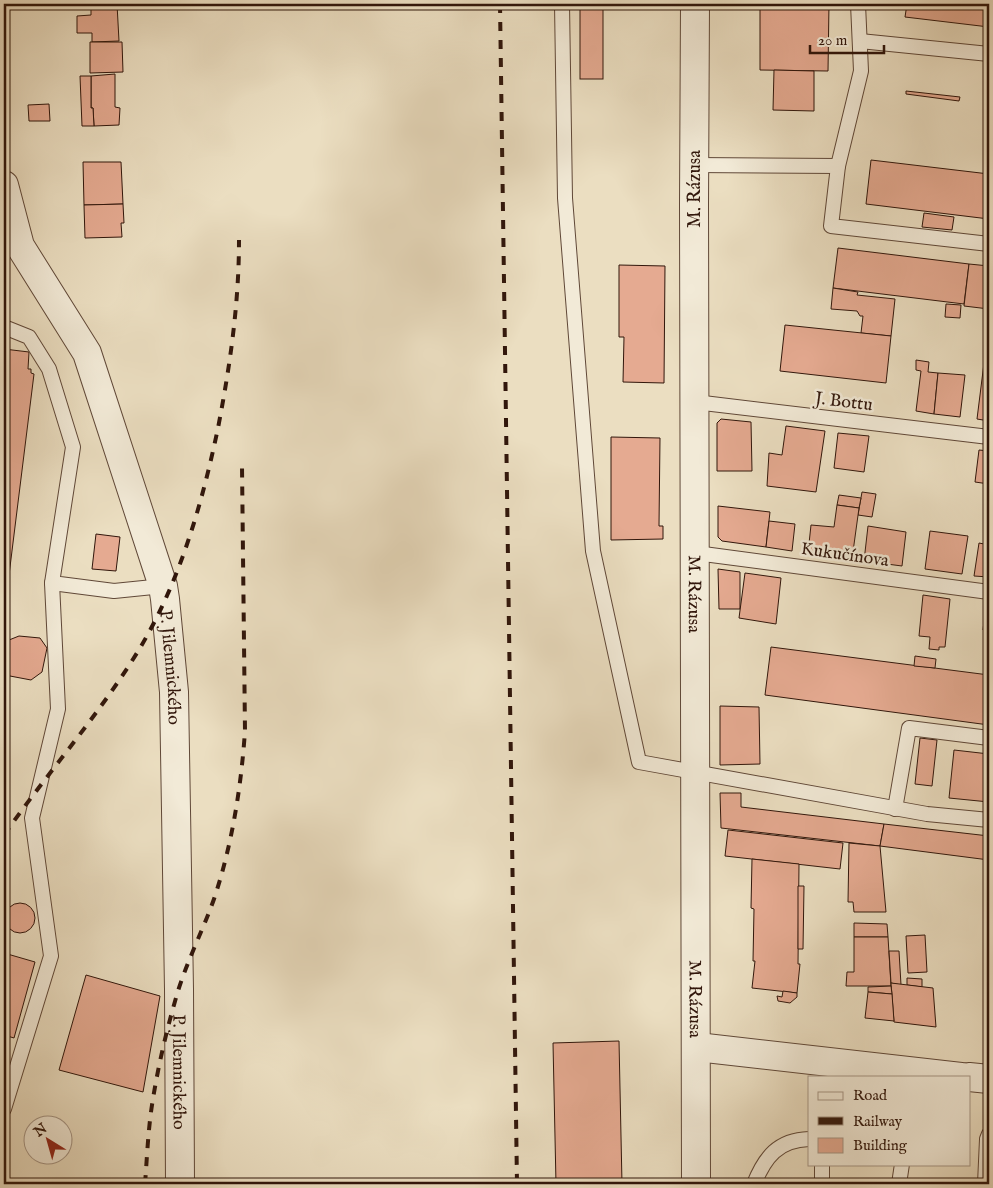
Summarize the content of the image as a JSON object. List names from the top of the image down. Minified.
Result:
{"streets":{"street":["M. Rázusa","P. Jilemnického"],"lane":["J. Bottu","Kukučínova"]},"crossings":[["M. Rázusa","J. Bottu"],["M. Rázusa","Kukučínova"]],"legend":["Road","Railway","Building"],"scale_bar":"20 m","north":"top left"}
